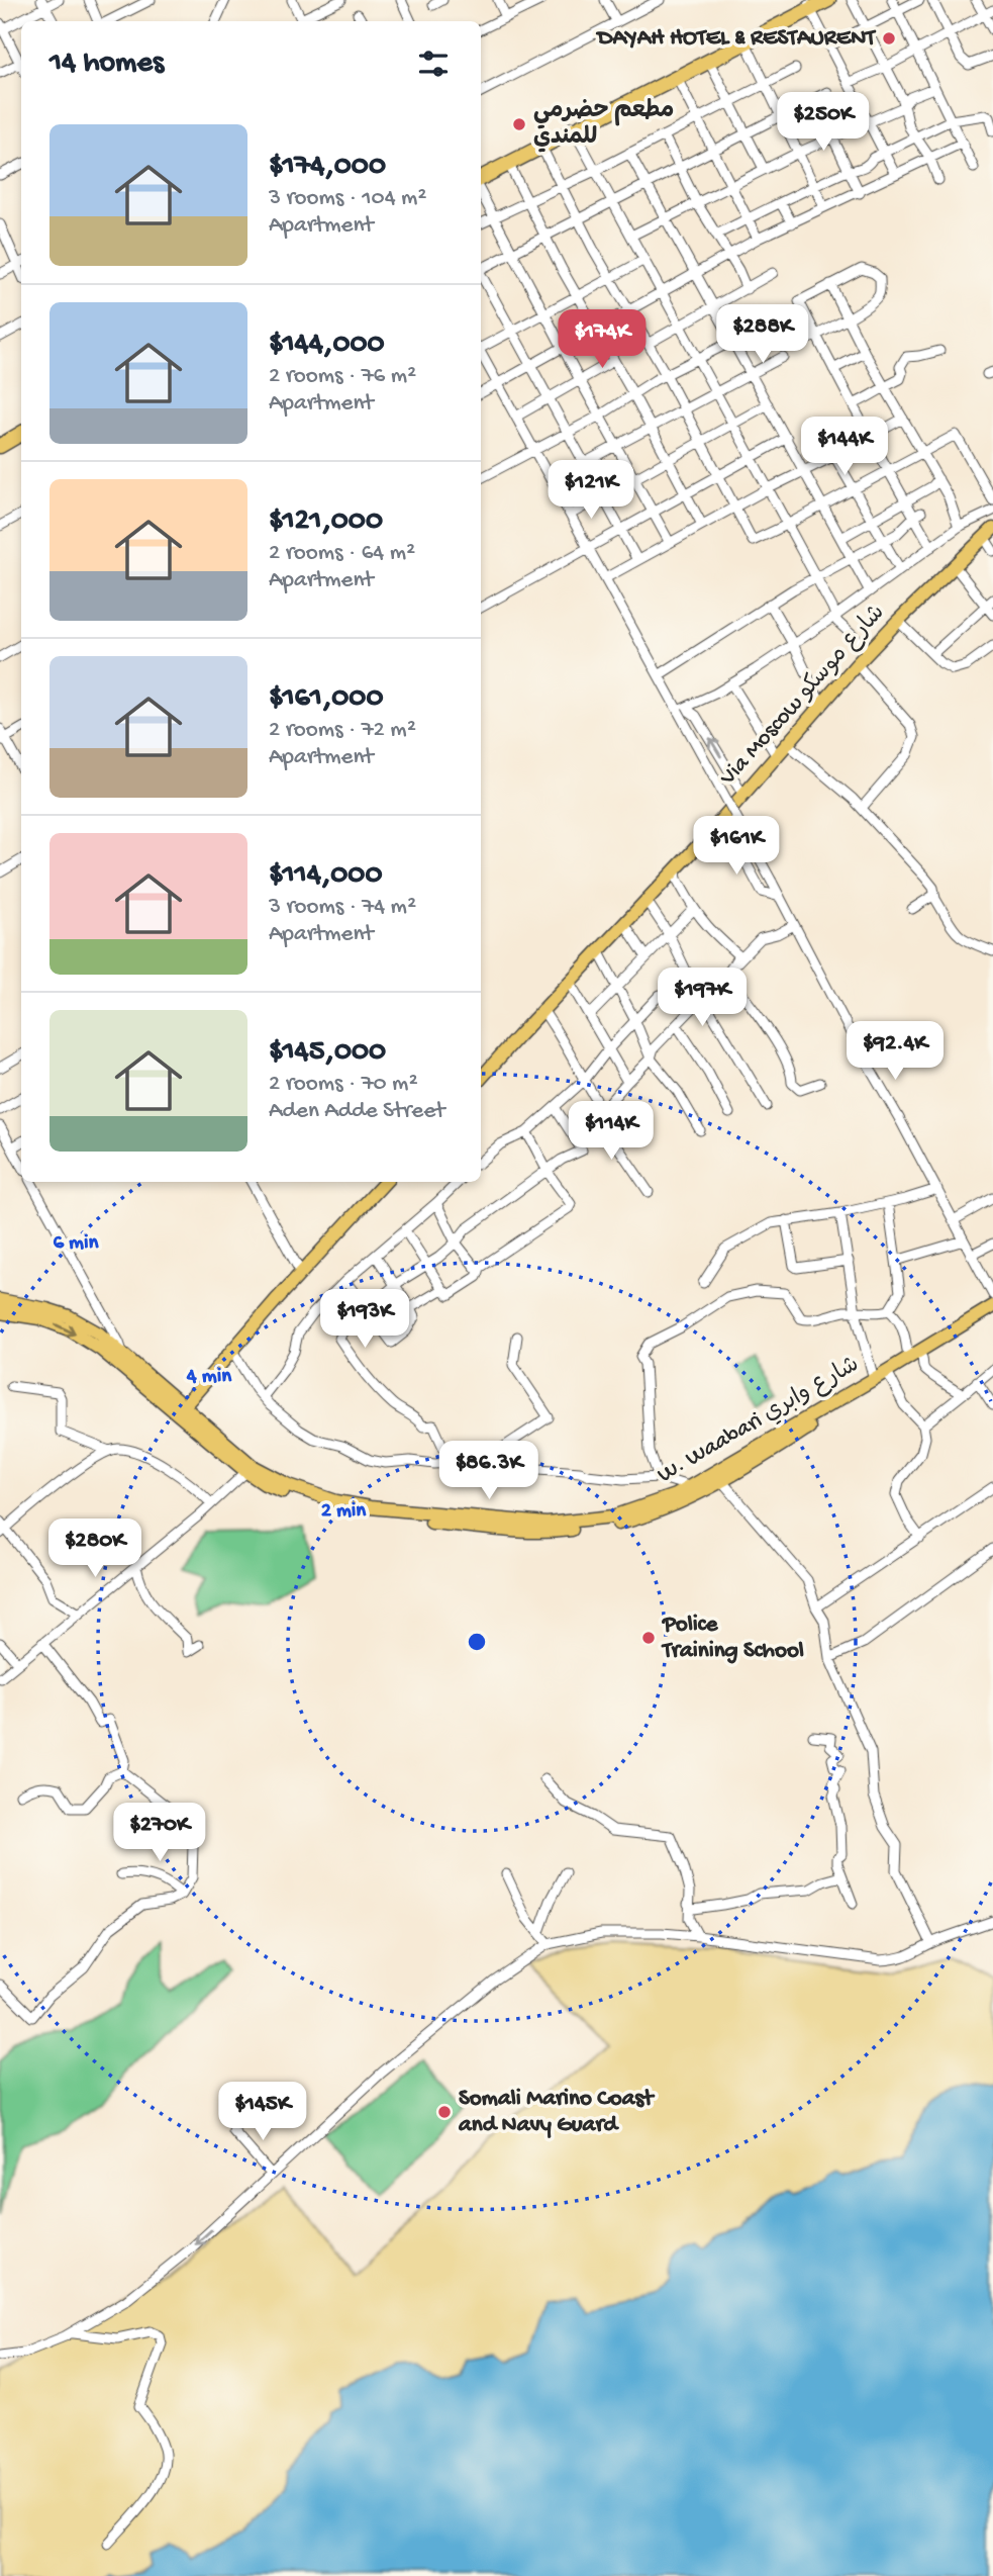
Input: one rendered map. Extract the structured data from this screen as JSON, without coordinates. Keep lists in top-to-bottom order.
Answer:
{
  "streets": {
    "main road": ["Via Moscow شارع موسكو", "W. Waabari شارع وابري"]
  },
  "places": [
    "DAYAH HOTEL & RESTAURENT",
    "مطعم حضرمي للمندي",
    "Police Training School",
    "Somali Marino Coast and Navy Guard"
  ],
  "page": {
    "heading": "14 homes",
    "price": [
      "$250K",
      "$288K",
      "$174K",
      "$144K",
      "$121K",
      "$161K",
      "$197K",
      "$92.4K",
      "$114K",
      "$193K",
      "$86.3K",
      "$280K",
      "$270K",
      "$145K"
    ],
    "list": [
      {
        "name": "$174,000",
        "note": "3 rooms · 104 m² · Apartment"
      },
      {
        "name": "$144,000",
        "note": "2 rooms · 76 m² · Apartment"
      },
      {
        "name": "$121,000",
        "note": "2 rooms · 64 m² · Apartment"
      },
      {
        "name": "$161,000",
        "note": "2 rooms · 72 m² · Apartment"
      },
      {
        "name": "$114,000",
        "note": "3 rooms · 74 m² · Apartment"
      },
      {
        "name": "$145,000",
        "note": "2 rooms · 70 m² · Aden Adde Street"
      }
    ]
  },
  "rings": ["6 min", "4 min", "2 min"]
}
